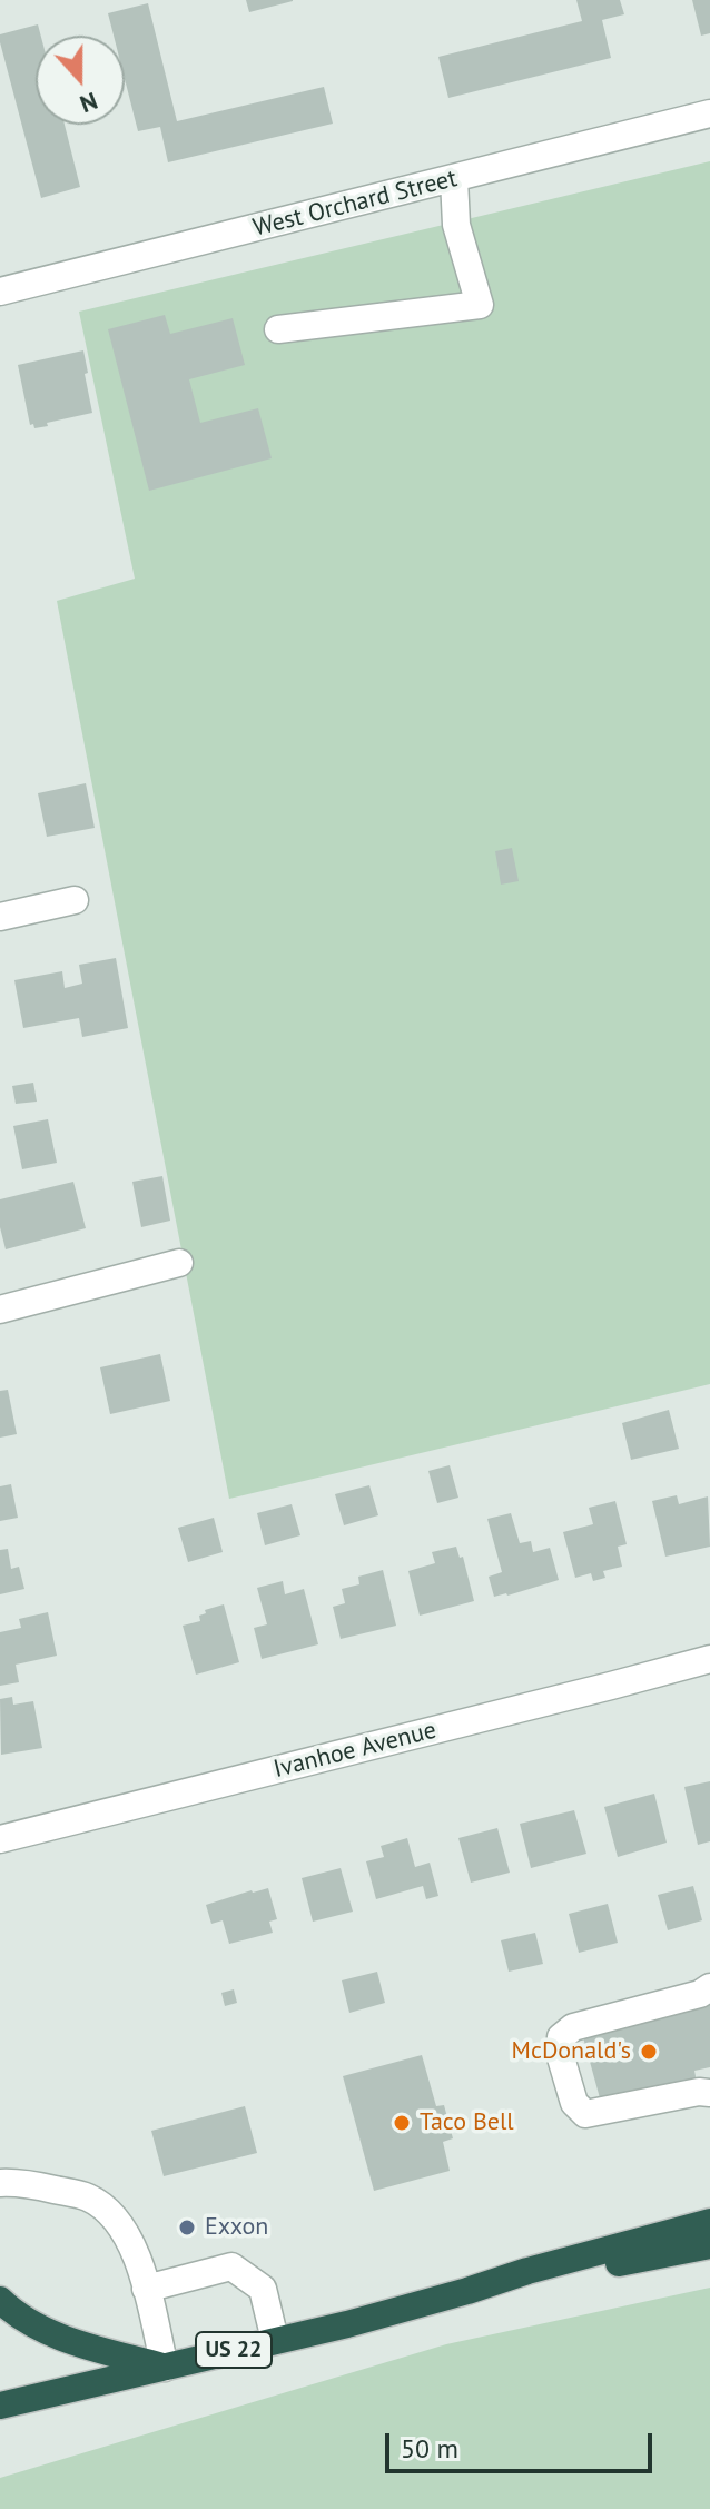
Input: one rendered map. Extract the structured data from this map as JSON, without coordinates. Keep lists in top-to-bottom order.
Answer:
{
  "streets": {
    "highway": ["US 22"],
    "street": ["West Orchard Street", "Ivanhoe Avenue"]
  },
  "places": ["McDonald's", "Taco Bell", "Exxon"],
  "scale_bar": "50 m",
  "north": "bottom"
}
